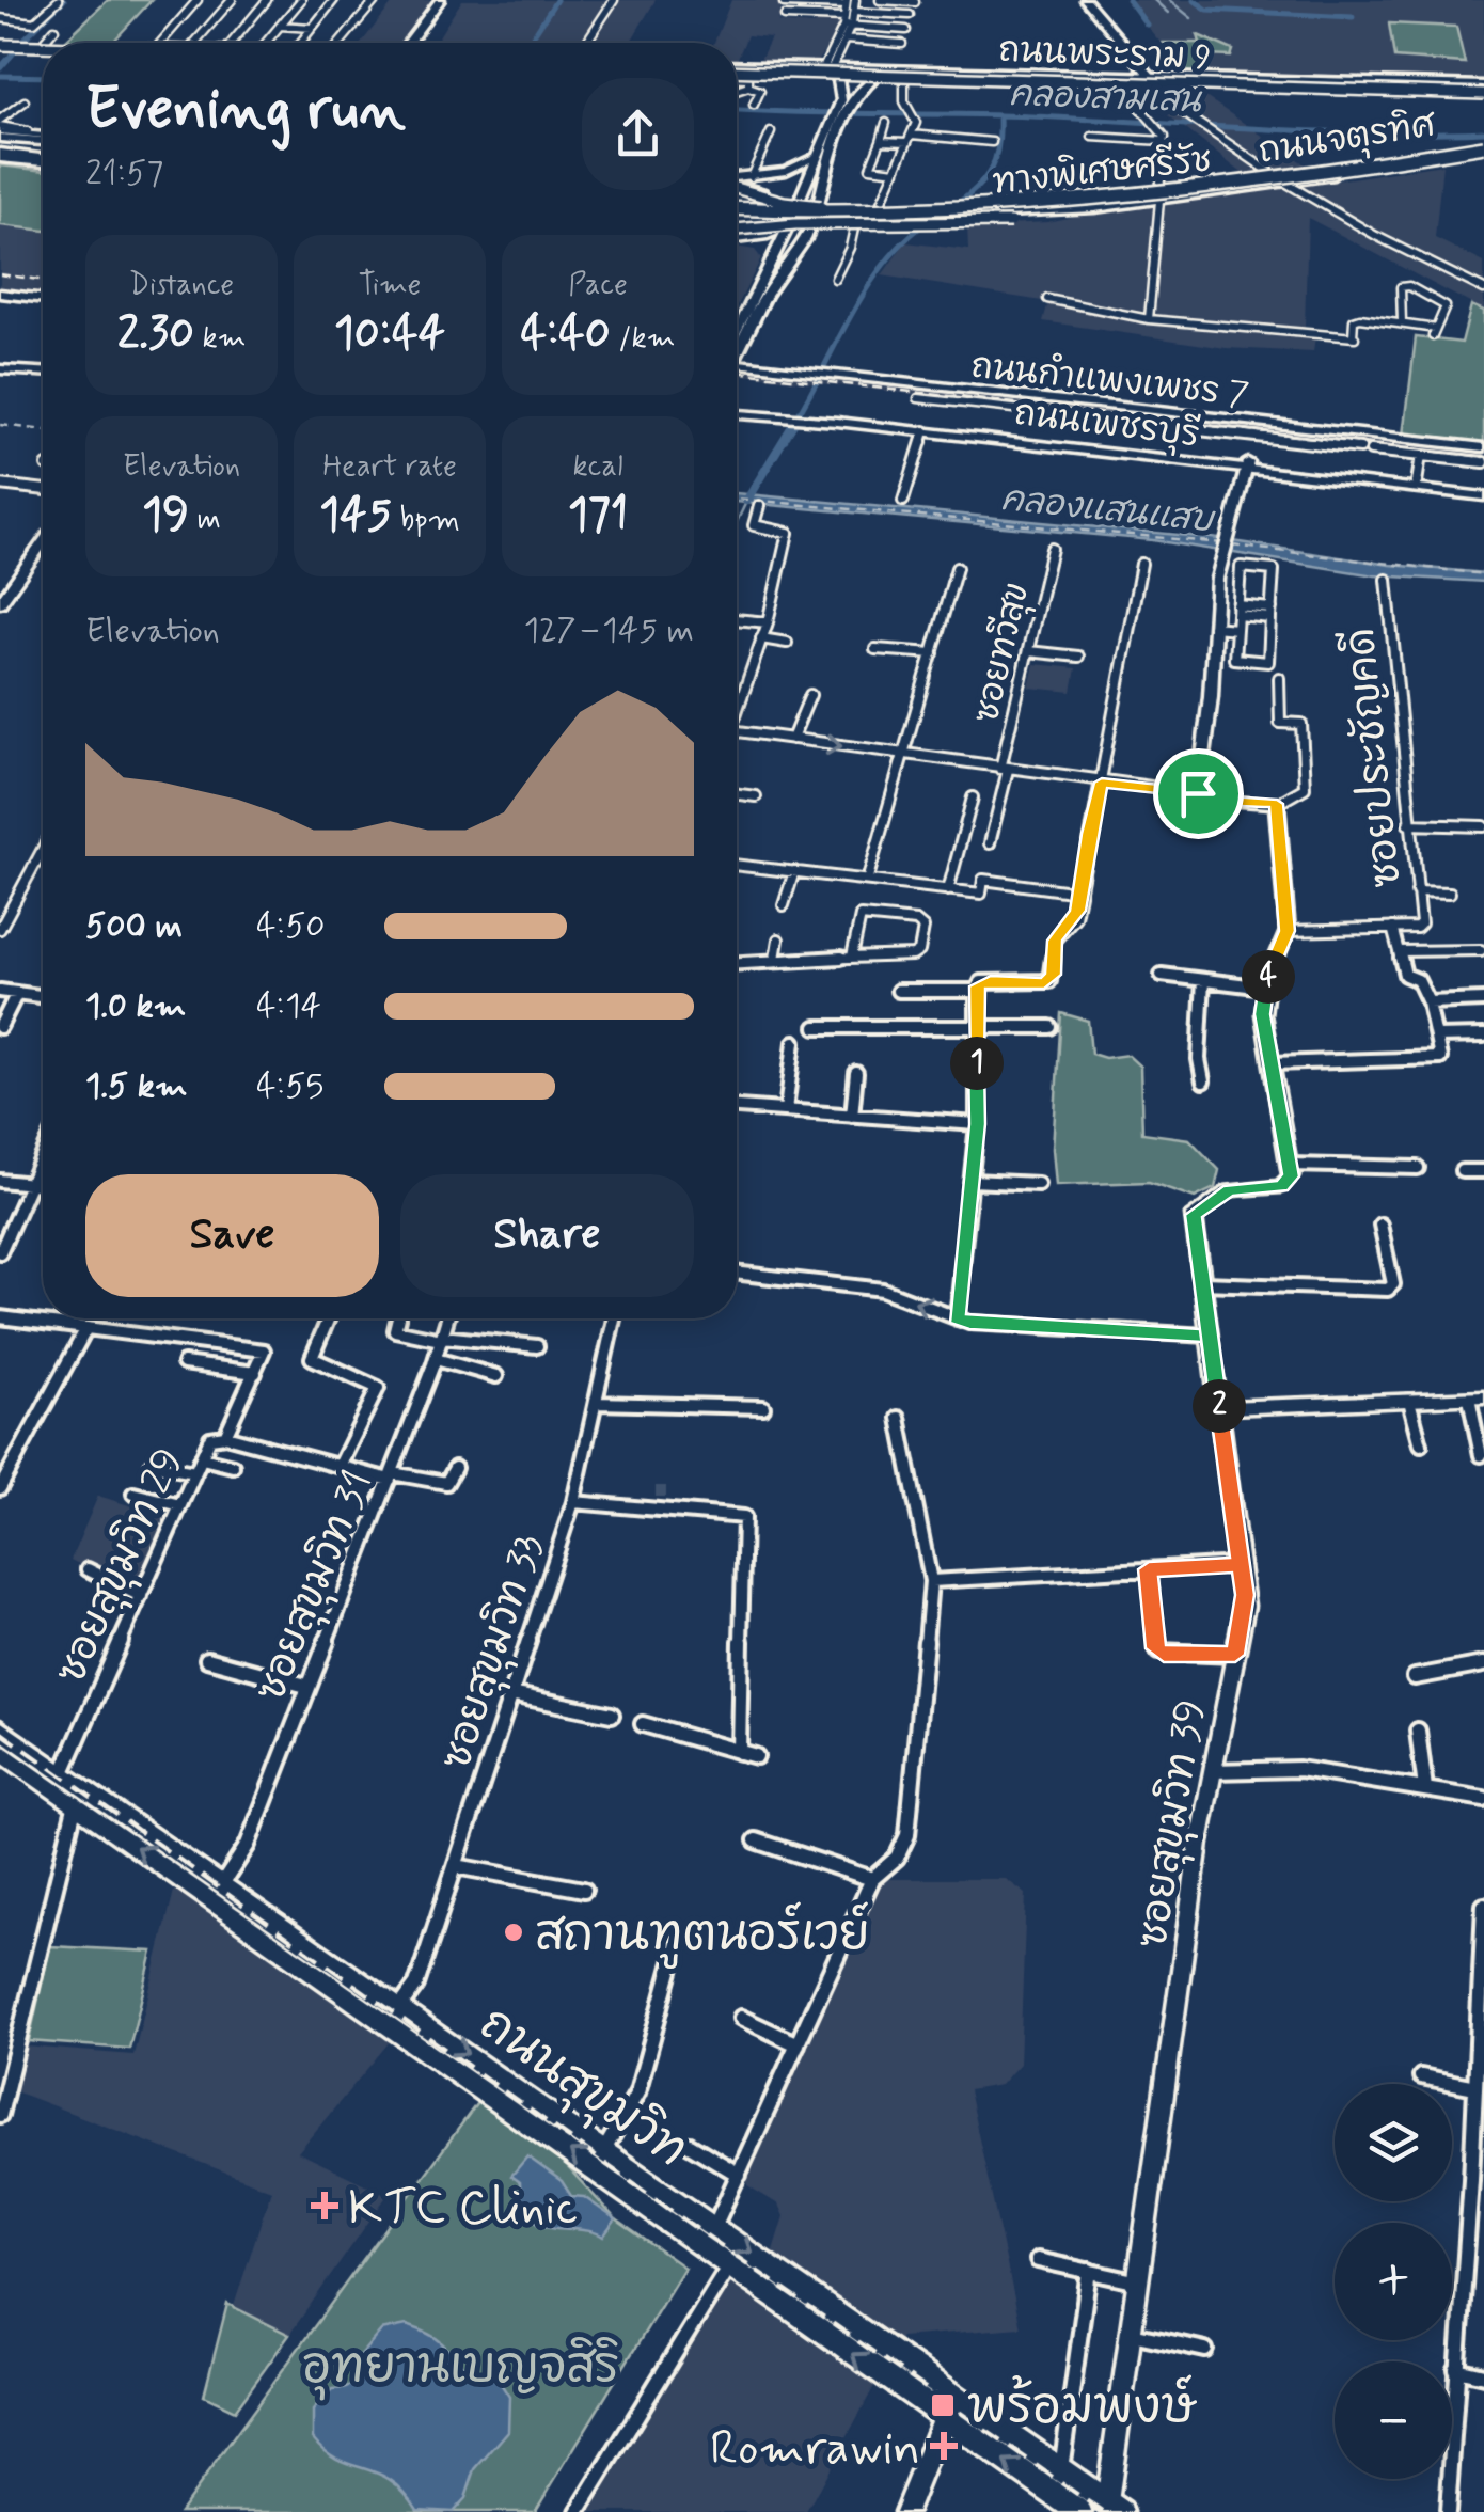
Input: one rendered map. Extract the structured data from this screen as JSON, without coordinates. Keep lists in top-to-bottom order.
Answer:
{
  "streets": {
    "highway": ["ทางพิเศษศรีรัช"],
    "main road": [
      "ถนนพระราม 9",
      "ถนนจตุรทิศ",
      "ถนนกำแพงเพชร 7",
      "ถนนเพชรบุรี",
      "ซอยสุขุมวิท 39",
      "ถนนสุขุมวิท"
    ],
    "street": [
      "ซอยทวีสุข",
      "ซอยประชัญคดี",
      "ซอยสุขุมวิท 29",
      "ซอยสุขุมวิท 31",
      "ซอยสุขุมวิท 33"
    ]
  },
  "crossings": [
    ["ถนนจตุรทิศ", "ทางพิเศษศรีรัช"],
    ["ซอยสุขุมวิท 29", "ซอยสุขุมวิท 31"],
    ["ซอยสุขุมวิท 29", "ถนนสุขุมวิท"],
    ["ซอยสุขุมวิท 31", "ถนนสุขุมวิท"],
    ["ซอยสุขุมวิท 33", "ถนนสุขุมวิท"],
    ["ซอยสุขุมวิท 39", "ถนนสุขุมวิท"]
  ],
  "water": ["คลองสามเสน", "คลองแสนแสบ"],
  "parks": ["อุทยานเบญจสิริ"],
  "places": {
    "other": ["สถานทูตนอร์เวย์"],
    "health": ["KTC Clinic", "Romrawin"],
    "transit": ["พร้อมพงษ์"]
  },
  "page": {
    "heading": ["Evening run", "21:57"],
    "stats": [
      ["Distance", "2.30 km"],
      ["Time", "10:44"],
      ["Pace", "4:40 /km"],
      ["Elevation", "19 m"],
      ["Heart rate", "145 bpm"],
      ["kcal", "171"]
    ],
    "chart": ["Elevation", "127–145 m"],
    "list": [
      {
        "name": "500 m",
        "note": "4:50"
      },
      {
        "name": "1.0 km",
        "note": "4:14"
      },
      {
        "name": "1.5 km",
        "note": "4:55"
      }
    ],
    "pins": ["4", "1", "2"],
    "buttons": ["Save", "Share"],
    "map_buttons": ["+", "−"]
  }
}
